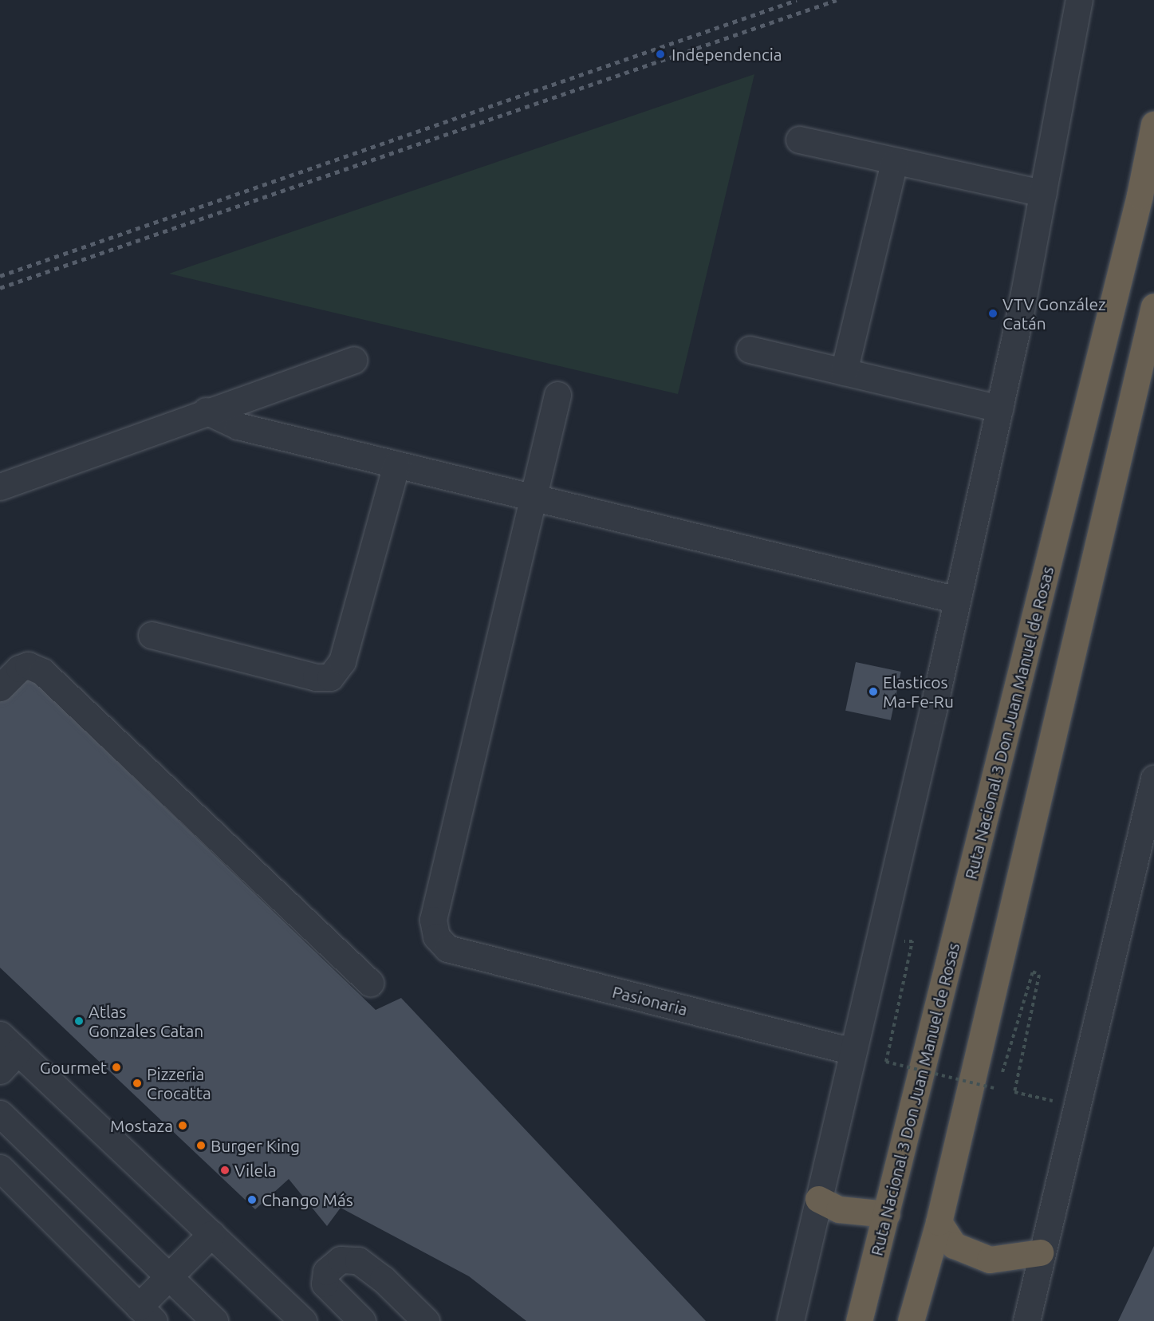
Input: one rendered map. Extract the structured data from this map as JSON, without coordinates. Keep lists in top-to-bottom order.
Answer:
{
  "streets": {
    "highway": ["Ruta Nacional 3 Don Juan Manuel de Rosas"],
    "street": ["Pasionaria"]
  },
  "places": [
    "Independencia",
    "VTV González Catán",
    "Elasticos Ma-Fe-Ru",
    "Atlas Gonzales Catan",
    "Gourmet",
    "Pizzeria Crocatta",
    "Mostaza",
    "Burger King",
    "Vilela",
    "Chango Más"
  ]
}
